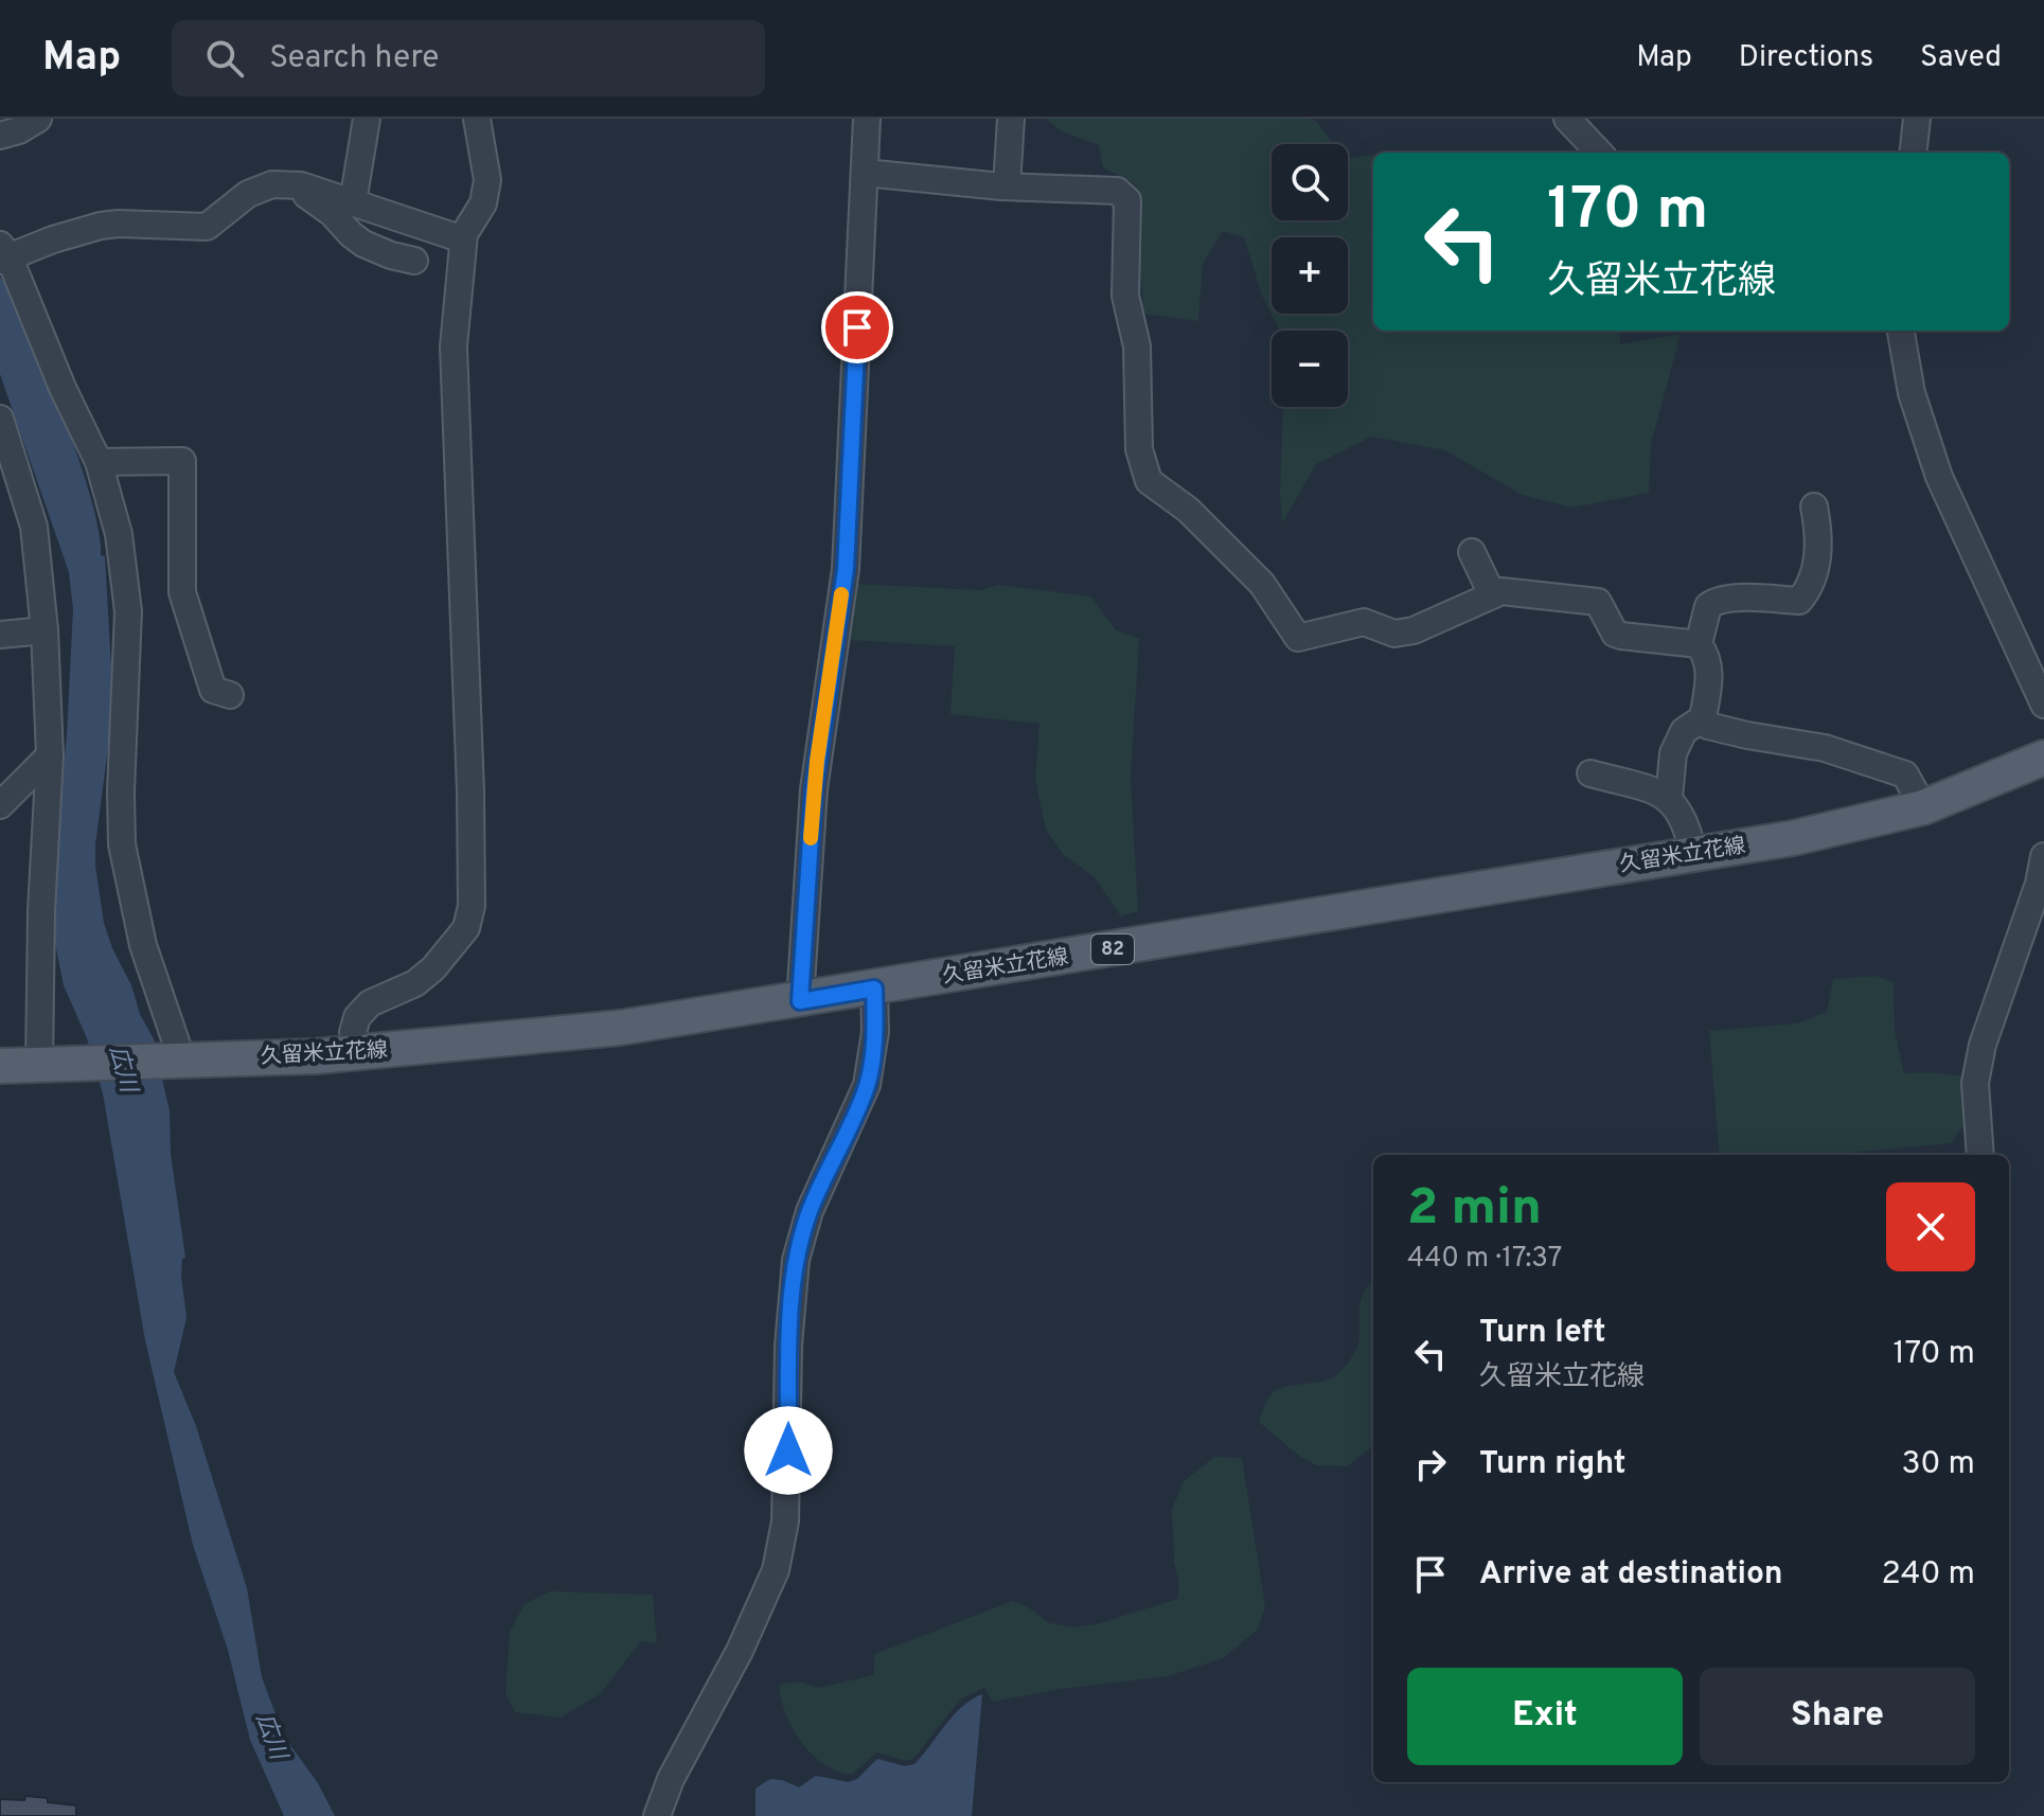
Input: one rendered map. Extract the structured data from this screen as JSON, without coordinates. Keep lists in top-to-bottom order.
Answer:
{
  "streets": {
    "main road": ["久留米立花線", "82"]
  },
  "water": ["広川"],
  "page": {
    "header": "Map",
    "search": "Search here",
    "nav": ["Map", "Directions", "Saved"],
    "map_buttons": ["+", "−"],
    "turn": ["170 m", "久留米立花線"],
    "heading": ["2 min", "440 m · 17:37"],
    "list": [
      {
        "name": "Turn left",
        "note": "久留米立花線",
        "value": "170 m"
      },
      {
        "name": "Turn right",
        "value": "30 m"
      },
      {
        "name": "Arrive at destination",
        "value": "240 m"
      }
    ],
    "buttons": ["Exit", "Share"]
  }
}
